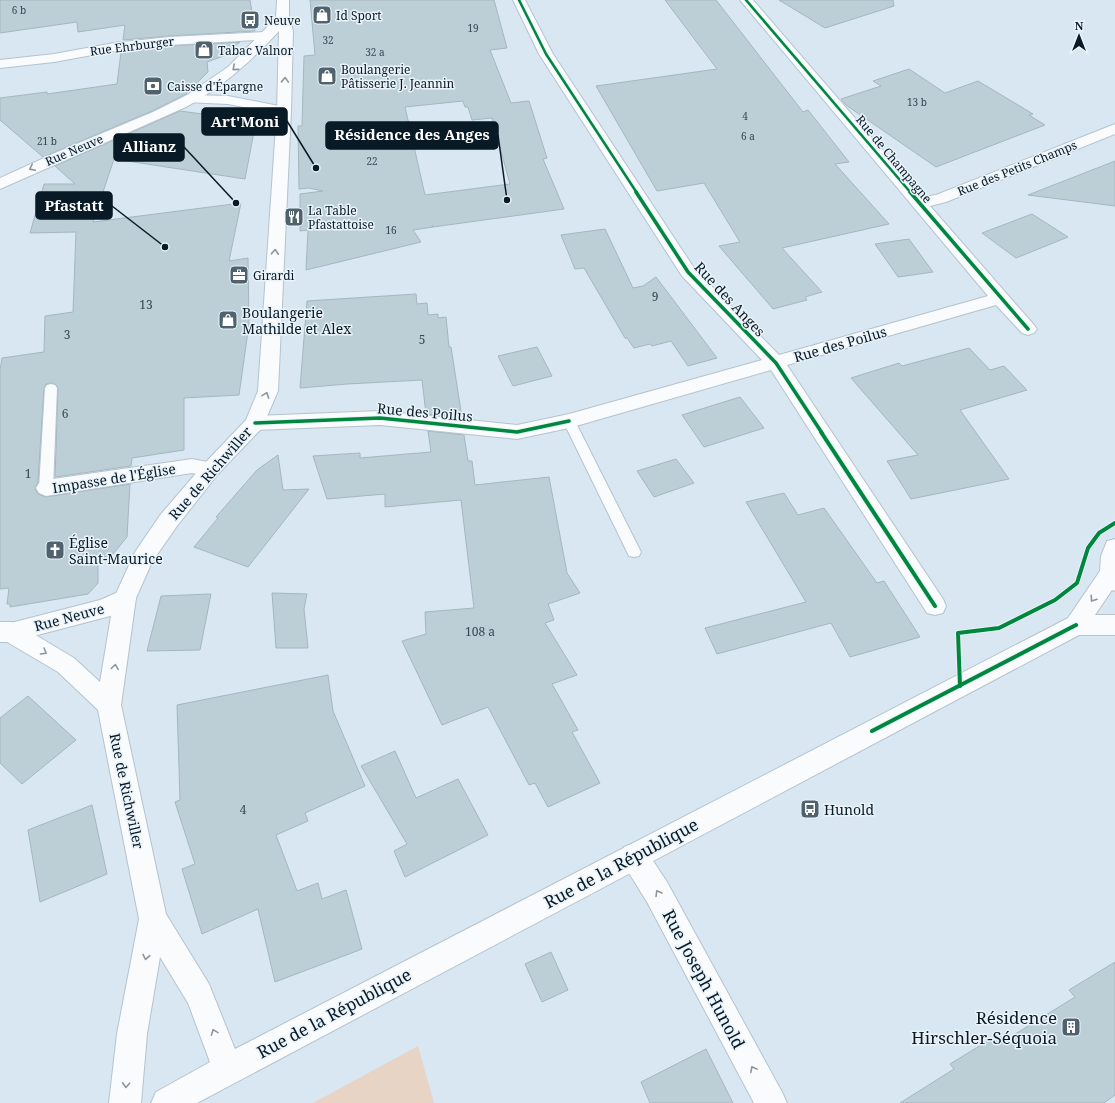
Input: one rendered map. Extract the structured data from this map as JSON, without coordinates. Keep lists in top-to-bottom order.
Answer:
{
  "streets": {
    "street": [
      "Rue Ehrburger",
      "Rue Neuve",
      "Rue de Champagne",
      "Rue des Petits Champs",
      "Rue des Anges",
      "Rue des Poilus",
      "Rue de Richwiller",
      "Impasse de l'Église",
      "Rue de la République",
      "Rue Joseph Hunold"
    ]
  },
  "crossings": [
    ["Rue Ehrburger", "Rue Neuve"],
    ["Rue Neuve", "Rue de Richwiller"],
    ["Rue de Champagne", "Rue des Petits Champs"],
    ["Rue de Champagne", "Rue des Poilus"],
    ["Rue des Anges", "Rue des Poilus"],
    ["Rue des Poilus", "Rue de Richwiller"],
    ["Rue de Richwiller", "Impasse de l'Église"],
    ["Rue de Richwiller", "Rue de la République"],
    ["Rue de la République", "Rue Joseph Hunold"]
  ],
  "one_way": ["Rue Joseph Hunold"],
  "places": {
    "shop": [
      "Id Sport",
      "Tabac Valnor",
      "Boulangerie Pâtisserie J. Jeannin",
      "Boulangerie Mathilde et Alex"
    ],
    "bus stop": ["Neuve", "Hunold"],
    "bank": ["Caisse d'Épargne"],
    "other": [
      "Art'Moni",
      "Résidence des Anges",
      "Allianz",
      "Pfastatt"
    ],
    "restaurant": ["La Table Pfastattoise"],
    "office": ["Girardi"],
    "church": ["Église Saint-Maurice"],
    "building": ["Résidence Hirschler-Séquoia"]
  },
  "house_numbers": [
    "6 b",
    "19",
    "32",
    "32 a",
    "13 b",
    "4",
    "6 a",
    "21 b",
    "22",
    "16",
    "9",
    "13",
    "3",
    "5",
    "6",
    "1",
    "108 a",
    "4"
  ],
  "north": "top"
}
